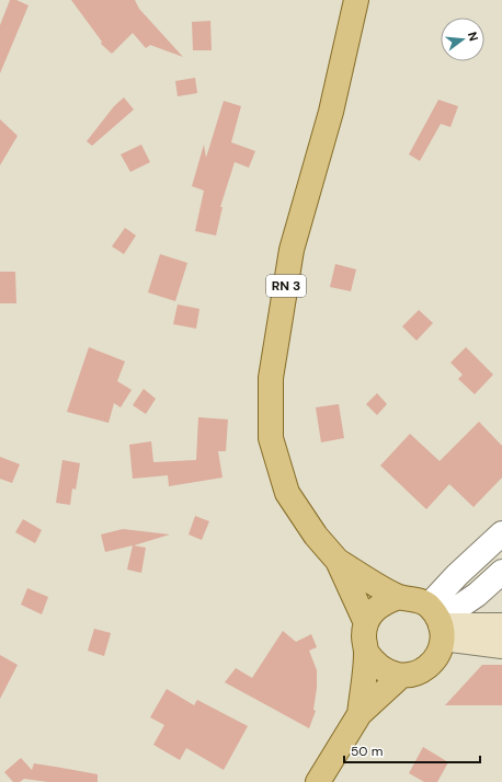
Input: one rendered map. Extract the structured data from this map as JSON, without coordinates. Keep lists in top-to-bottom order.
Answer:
{
  "streets": {
    "main road": ["RN 3"]
  },
  "scale_bar": "50 m",
  "north": "right"
}
